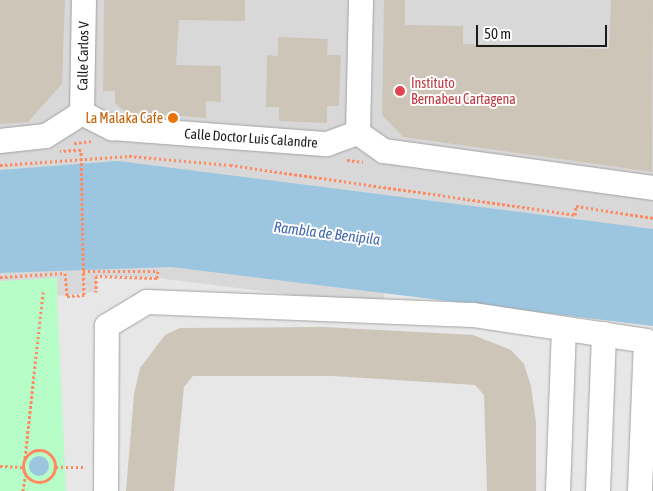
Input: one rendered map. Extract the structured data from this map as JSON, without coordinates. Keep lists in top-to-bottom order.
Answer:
{
  "streets": {
    "street": ["Calle Carlos V", "Calle Doctor Luis Calandre"]
  },
  "crossings": [
    ["Calle Carlos V", "Calle Doctor Luis Calandre"]
  ],
  "water": ["Rambla de Benipila"],
  "places": ["Instituto Bernabeu Cartagena", "La Malaka Cafe"],
  "scale_bar": "50 m"
}
